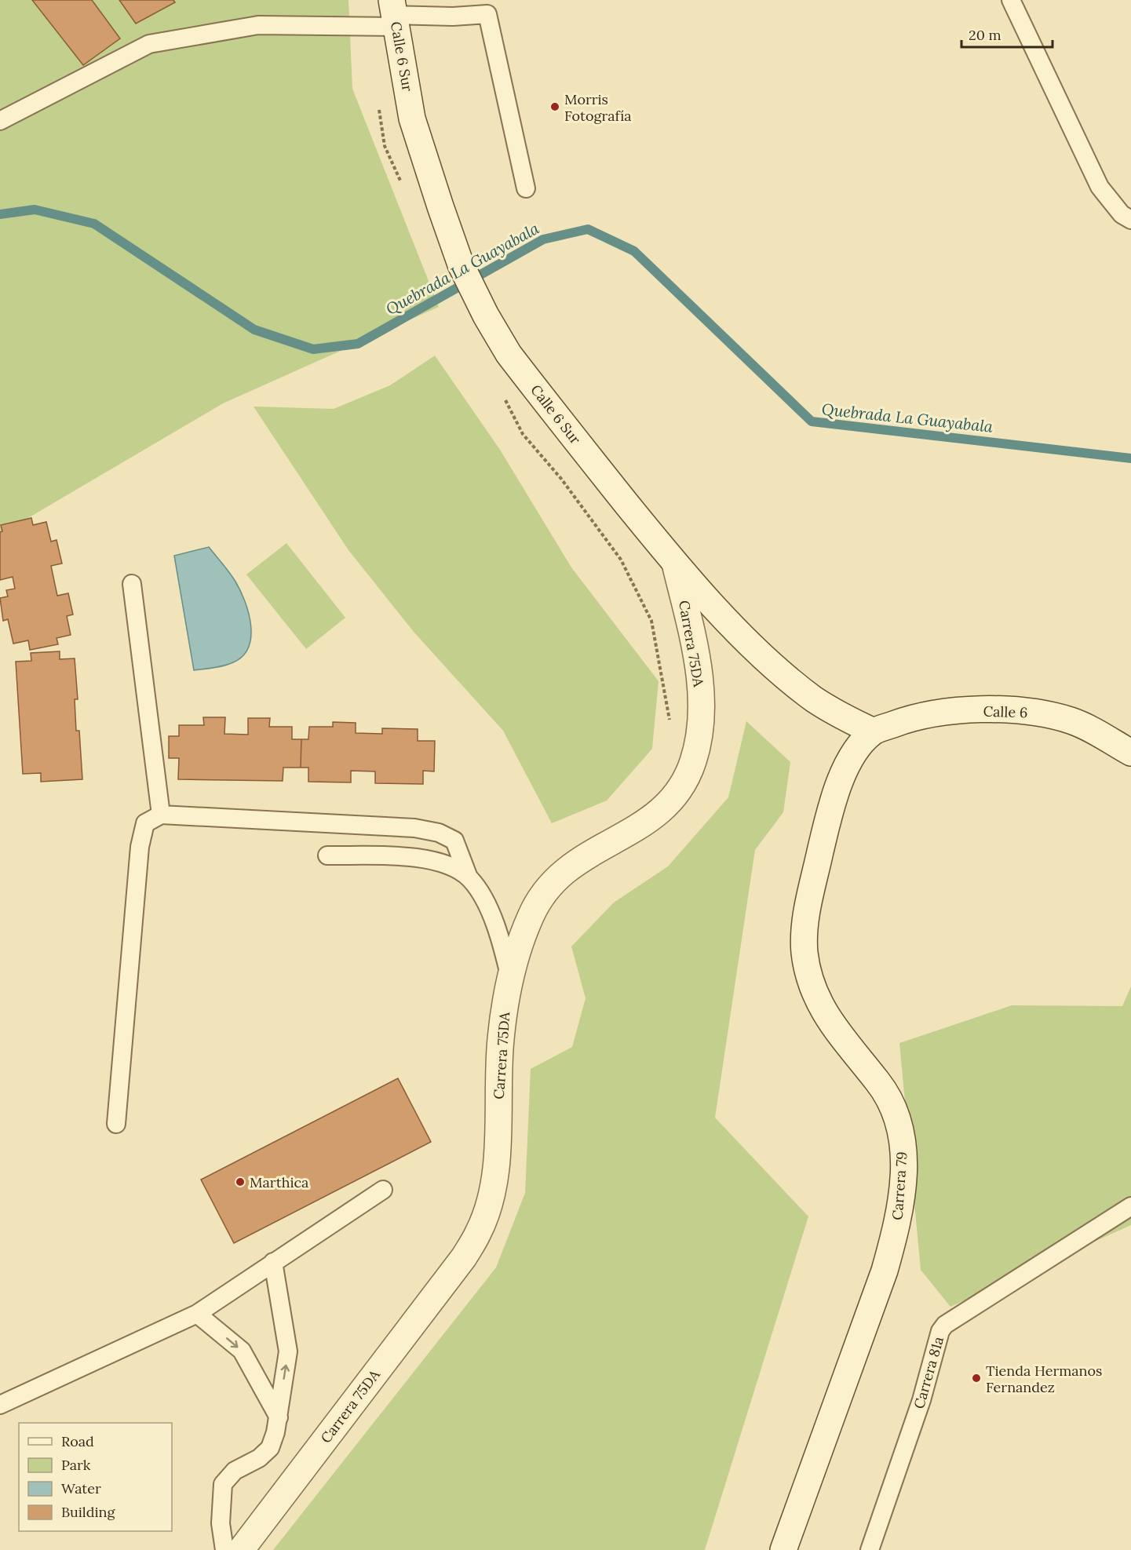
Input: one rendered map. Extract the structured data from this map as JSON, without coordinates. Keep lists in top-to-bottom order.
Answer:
{
  "streets": {
    "main road": [
      "Calle 6 Sur",
      "Carrera 75DA",
      "Calle 6",
      "Carrera 79"
    ],
    "lane": ["Carrera 81a"]
  },
  "crossings": [
    ["Calle 6 Sur", "Carrera 75DA"],
    ["Calle 6 Sur", "Calle 6"],
    ["Calle 6 Sur", "Carrera 79"],
    ["Calle 6", "Carrera 79"]
  ],
  "water": ["Quebrada La Guayabala"],
  "places": ["Morris Fotografía", "Marthica", "Tienda Hermanos Fernandez"],
  "legend": [
    "Road",
    "Park",
    "Water",
    "Building"
  ],
  "scale_bar": "20 m"
}
